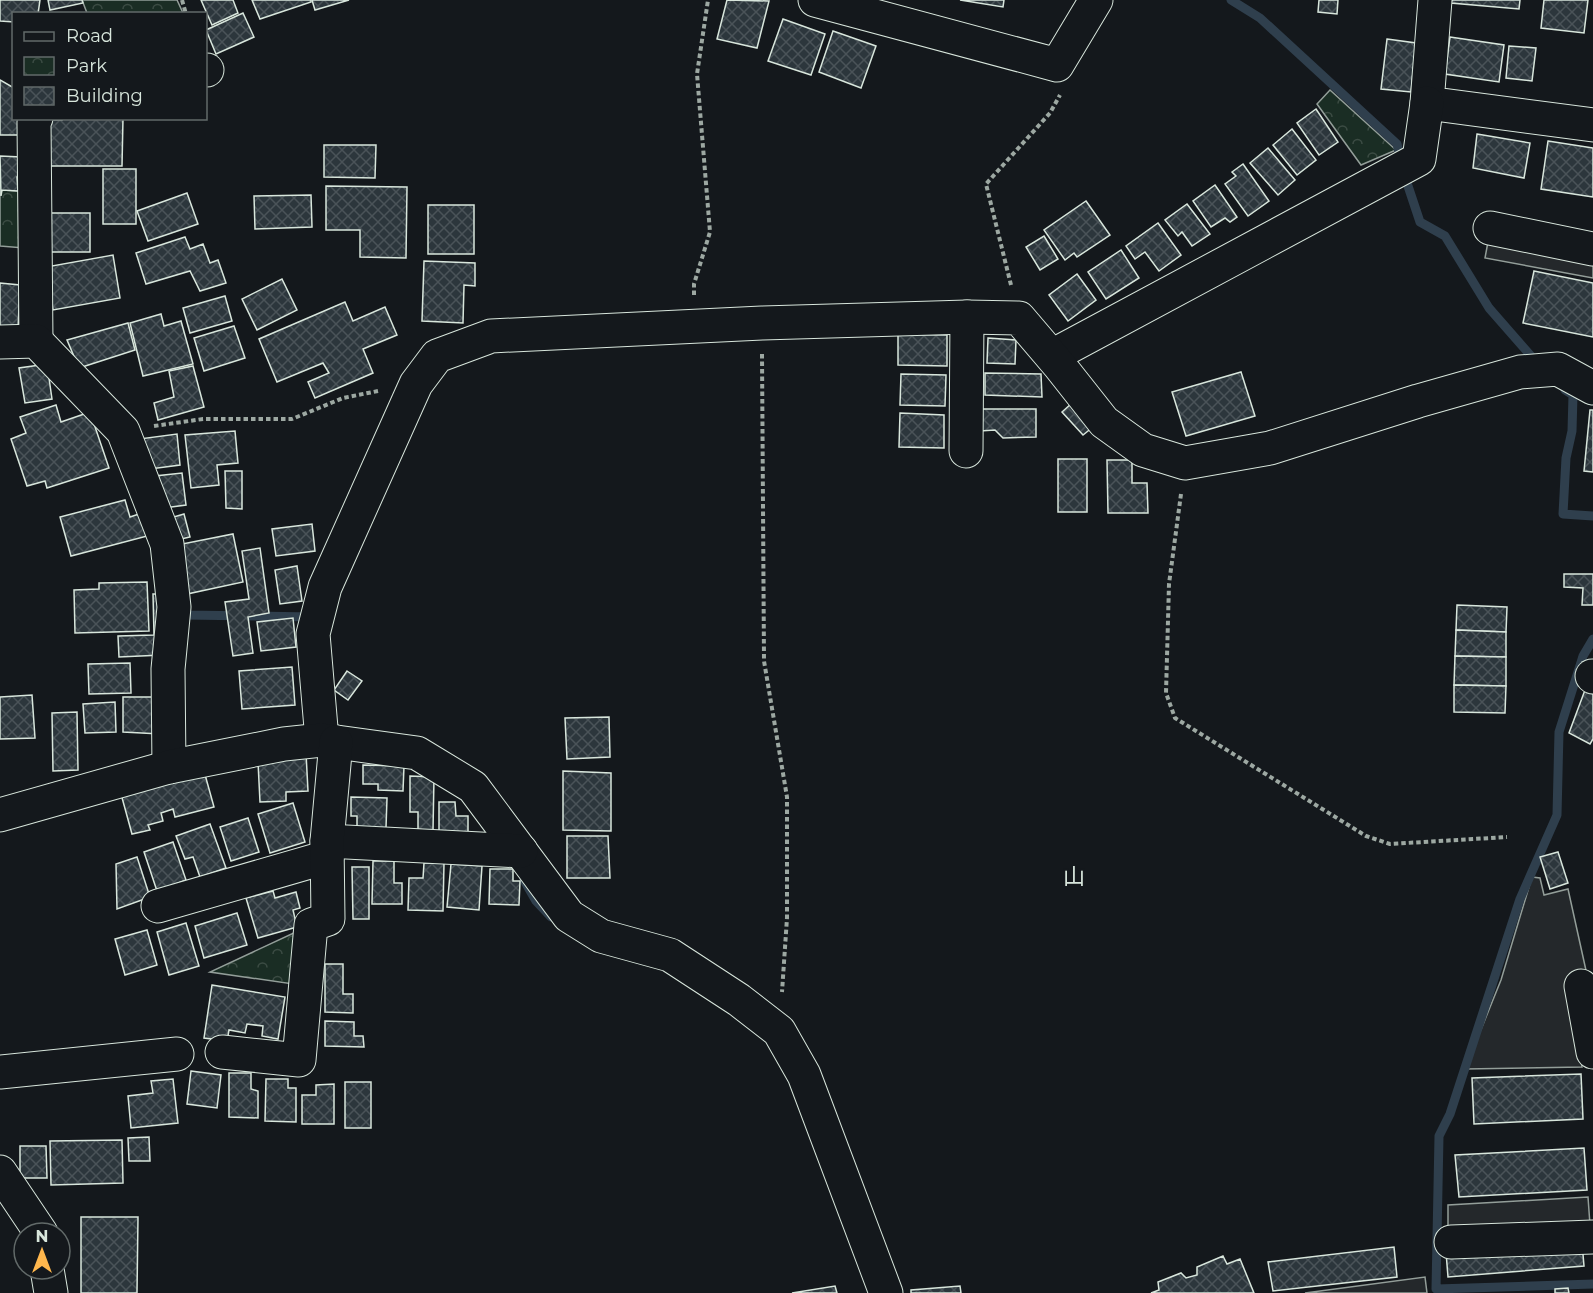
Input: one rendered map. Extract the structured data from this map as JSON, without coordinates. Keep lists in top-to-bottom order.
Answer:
{
  "districts": ["山"],
  "legend": ["Road", "Park", "Building"],
  "north": "top"
}
